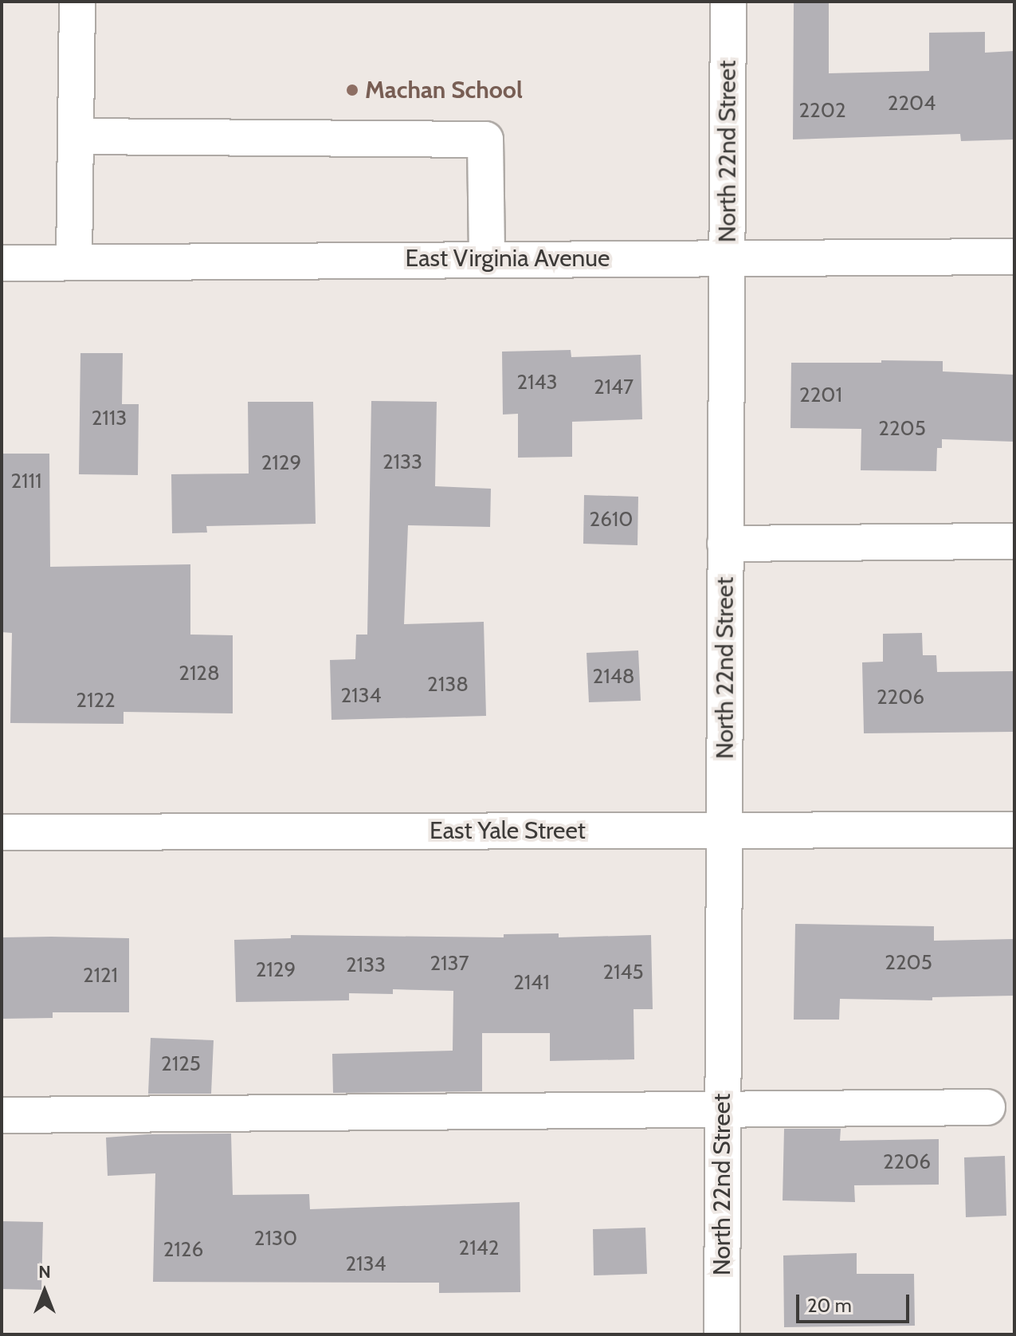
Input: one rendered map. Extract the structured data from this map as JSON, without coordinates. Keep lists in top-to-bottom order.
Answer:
{
  "streets": {
    "street": ["North 22nd Street", "East Virginia Avenue", "East Yale Street"]
  },
  "crossings": [
    ["North 22nd Street", "East Virginia Avenue"],
    ["North 22nd Street", "East Yale Street"]
  ],
  "places": ["Machan School"],
  "house_numbers": [
    "2204",
    "2202",
    "2143",
    "2147",
    "2201",
    "2113",
    "2205",
    "2133",
    "2129",
    "2111",
    "2610",
    "2128",
    "2148",
    "2138",
    "2134",
    "2206",
    "2122",
    "2205",
    "2137",
    "2133",
    "2129",
    "2145",
    "2121",
    "2141",
    "2125",
    "2206",
    "2130",
    "2142",
    "2126",
    "2134"
  ],
  "scale_bar": "20 m",
  "north": "top"
}
